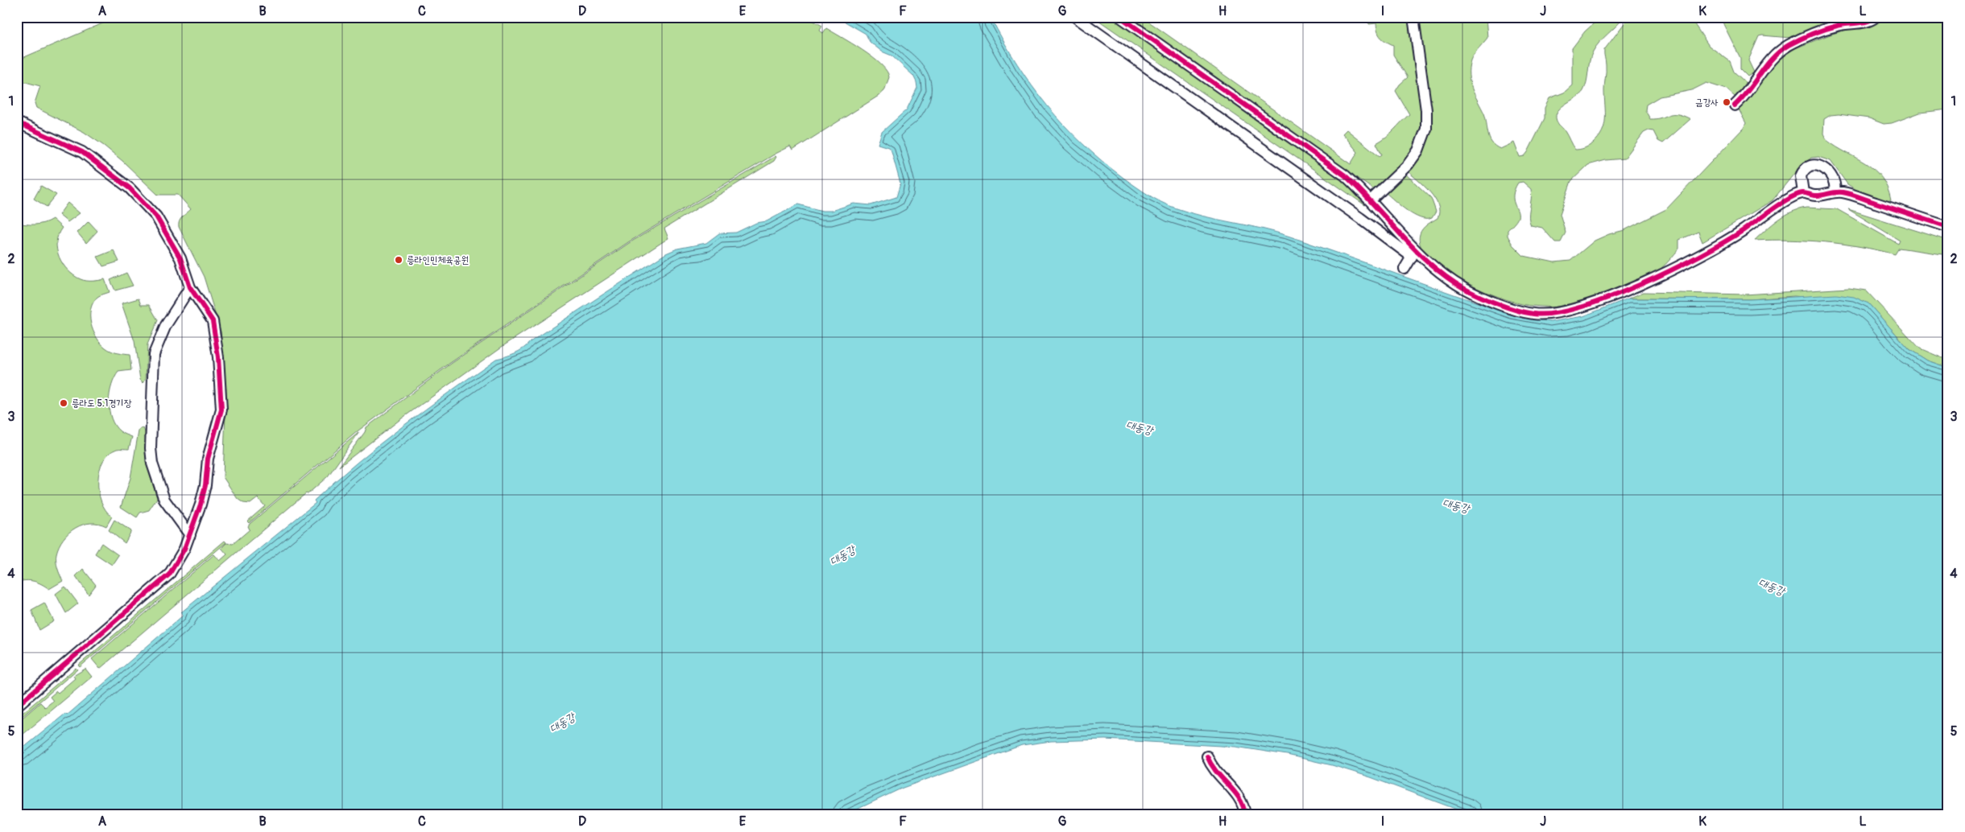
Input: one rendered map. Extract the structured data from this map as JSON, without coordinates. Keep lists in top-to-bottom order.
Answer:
{
  "water": ["대동강"],
  "places": ["금강사", "릉라인민체육공원", "릉라도 5.1경기장"],
  "grid": {
    "columns": [
      "A",
      "B",
      "C",
      "D",
      "E",
      "F",
      "G",
      "H",
      "I",
      "J",
      "K",
      "L"
    ],
    "rows": [
      "1",
      "2",
      "3",
      "4",
      "5"
    ]
  }
}
